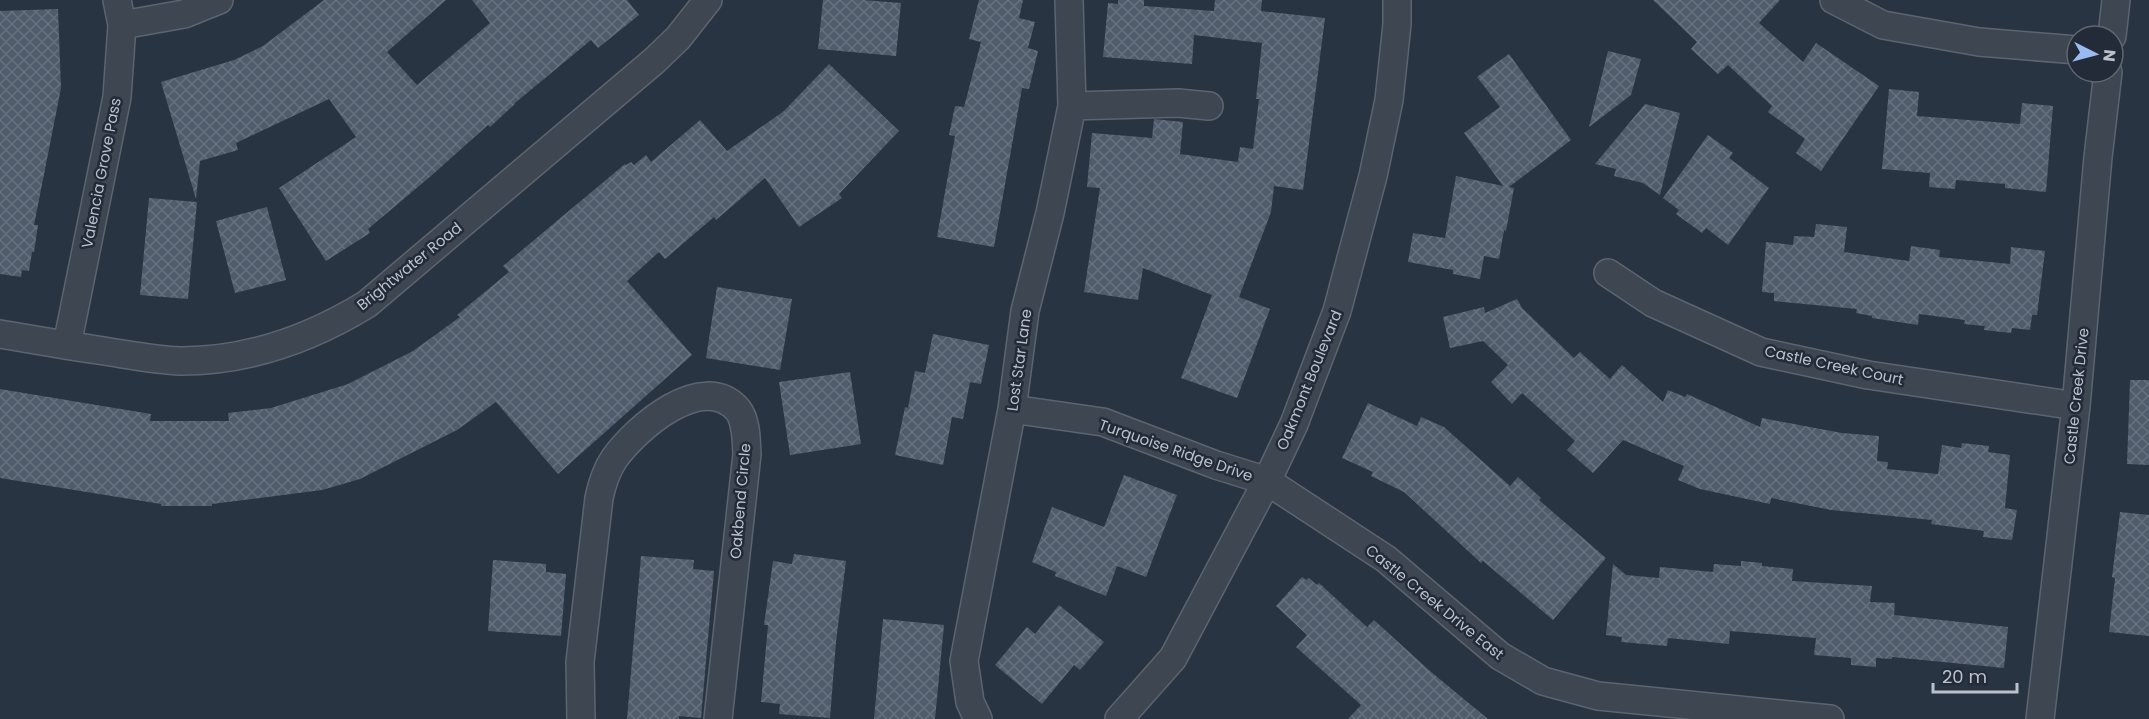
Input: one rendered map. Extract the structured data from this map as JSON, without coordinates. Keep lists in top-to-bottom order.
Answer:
{
  "streets": {
    "street": [
      "Valencia Grove Pass",
      "Brightwater Road",
      "Lost Star Lane",
      "Castle Creek Court",
      "Oakmont Boulevard",
      "Castle Creek Drive",
      "Turquoise Ridge Drive",
      "Oakbend Circle",
      "Castle Creek Drive East"
    ]
  },
  "crossings": [
    ["Valencia Grove Pass", "Brightwater Road"],
    ["Lost Star Lane", "Turquoise Ridge Drive"],
    ["Castle Creek Court", "Castle Creek Drive"],
    ["Oakmont Boulevard", "Turquoise Ridge Drive"],
    ["Oakmont Boulevard", "Castle Creek Drive East"],
    ["Turquoise Ridge Drive", "Castle Creek Drive East"]
  ],
  "scale_bar": "20 m",
  "north": "right"
}
